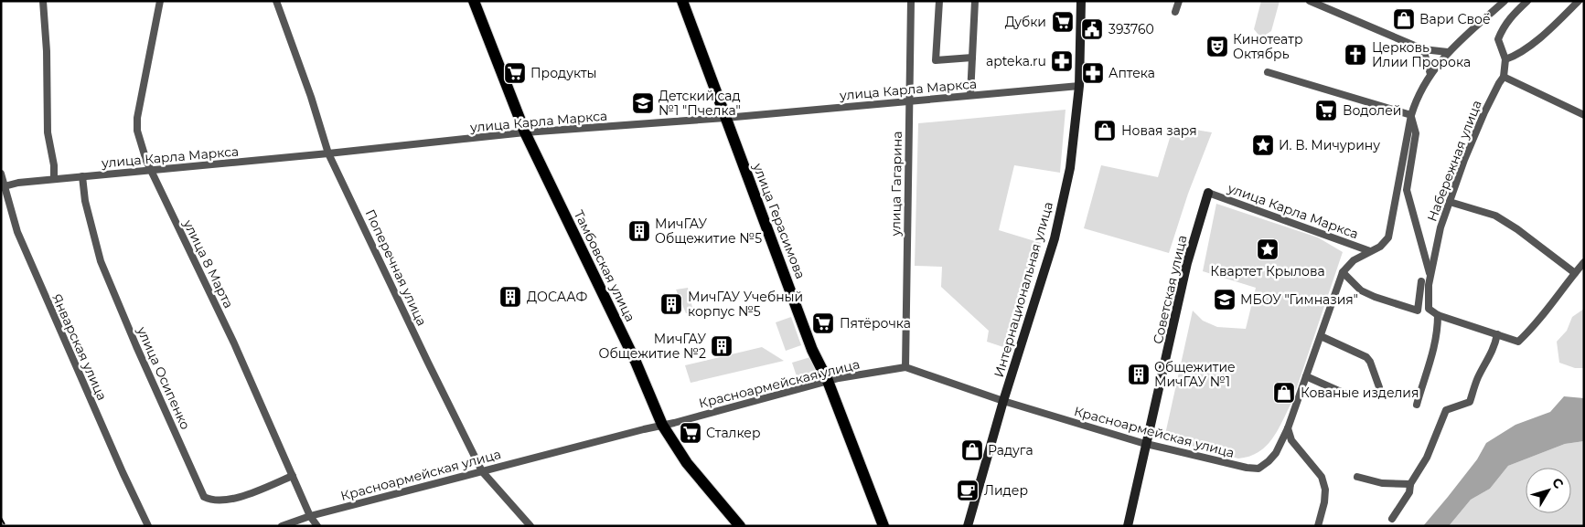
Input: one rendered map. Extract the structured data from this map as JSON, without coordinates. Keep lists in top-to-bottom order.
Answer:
{
  "streets": {
    "main road": [
      "улица Герасимова",
      "Тамбовская улица",
      "Интернациональная улица",
      "Советская улица"
    ],
    "street": [
      "улица Карла Маркса",
      "Набережная улица",
      "улица Гагарина",
      "улица 8 Марта",
      "Поперечная улица",
      "Январская улица",
      "улица Осипенко",
      "Красноармейская улица"
    ]
  },
  "crossings": [
    ["улица Карла Маркса", "Набережная улица"],
    ["улица Карла Маркса", "улица Гагарина"],
    ["улица Карла Маркса", "улица Герасимова"],
    ["улица Карла Маркса", "улица 8 Марта"],
    ["улица Карла Маркса", "Тамбовская улица"],
    ["улица Карла Маркса", "Поперечная улица"],
    ["улица Карла Маркса", "Интернациональная улица"],
    ["улица Карла Маркса", "Советская улица"],
    ["улица Карла Маркса", "Январская улица"],
    ["улица Карла Маркса", "улица Осипенко"],
    ["Набережная улица", "Красноармейская улица"],
    ["улица Гагарина", "Красноармейская улица"],
    ["улица Герасимова", "Красноармейская улица"],
    ["улица 8 Марта", "улица Осипенко"],
    ["улица 8 Марта", "Красноармейская улица"],
    ["Тамбовская улица", "Красноармейская улица"],
    ["Поперечная улица", "Красноармейская улица"],
    ["Интернациональная улица", "Красноармейская улица"],
    ["Советская улица", "Красноармейская улица"]
  ],
  "places": {
    "shop": [
      "Вари Своё",
      "Новая заря",
      "Кованые изделия",
      "Радуга"
    ],
    "supermarket": [
      "Дубки",
      "Продукты",
      "Водолей",
      "Пятёрочка",
      "Сталкер"
    ],
    "public building": ["393760"],
    "theatre": ["Кинотеатр Октябрь"],
    "church": ["Церковь Илии Пророка"],
    "pharmacy": ["apteka.ru", "Аптека"],
    "school or university": ["Детский сад №1 \"Пчелка\"", "МБОУ \"Гимназия\""],
    "place": ["И. В. Мичурину", "Квартет Крылова"],
    "building": [
      "МичГАУ Общежитие №5",
      "ДОСААФ",
      "МичГАУ Учебный корпус №5",
      "МичГАУ Общежитие №2",
      "Общежитие МичГАУ №1"
    ],
    "cafe": ["Лидер"]
  },
  "north": "top right"
}
